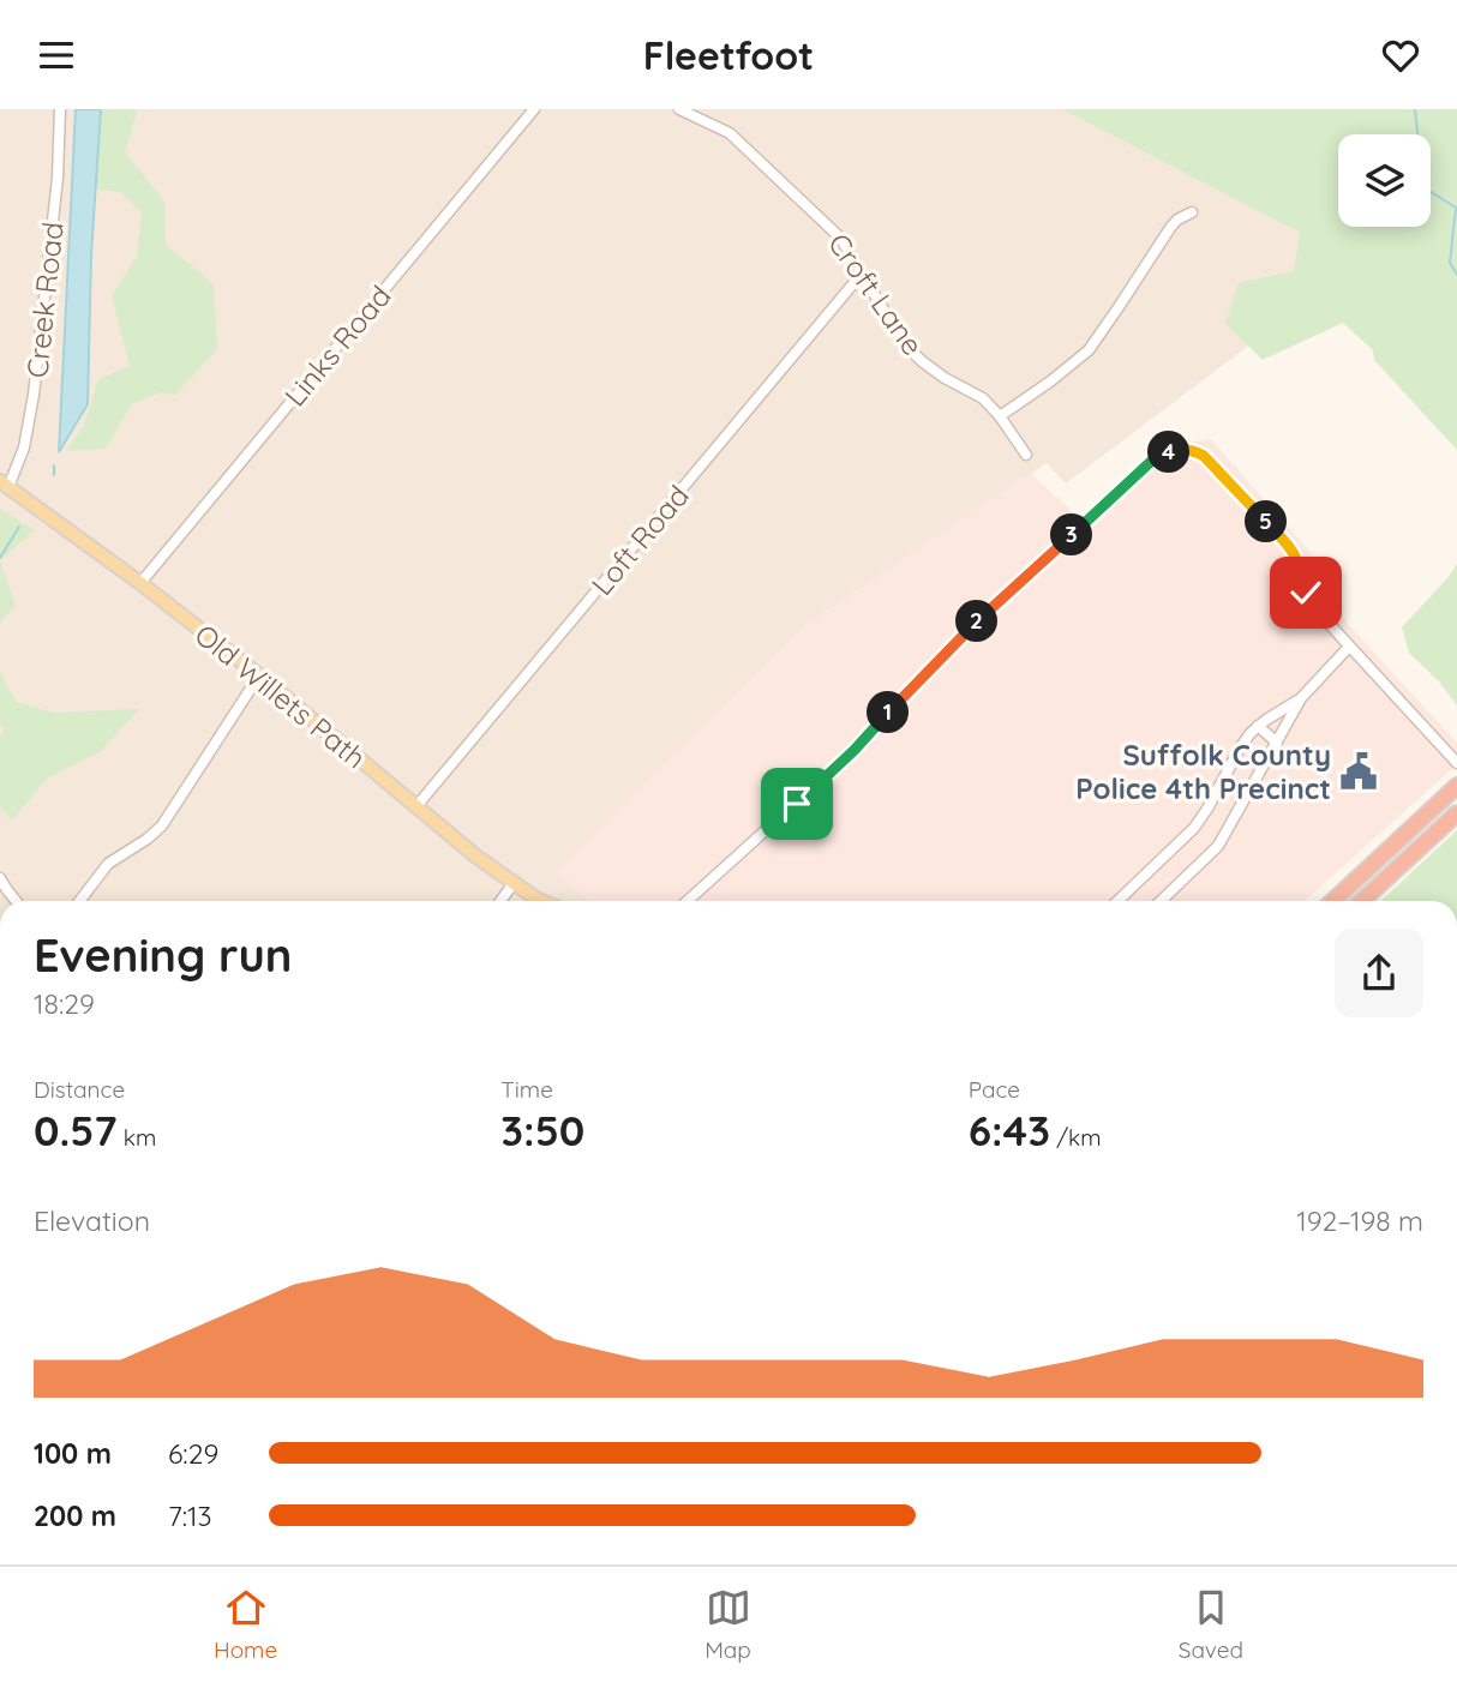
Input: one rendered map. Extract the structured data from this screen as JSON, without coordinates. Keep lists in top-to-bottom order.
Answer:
{
  "streets": {
    "main road": ["Old Willets Path"],
    "street": [
      "Croft Lane",
      "Creek Road",
      "Links Road",
      "Loft Road"
    ]
  },
  "crossings": [
    ["Croft Lane", "Loft Road"],
    ["Creek Road", "Old Willets Path"],
    ["Links Road", "Old Willets Path"],
    ["Loft Road", "Old Willets Path"]
  ],
  "places": {
    "public building": ["Suffolk County Police 4th Precinct"]
  },
  "page": {
    "header": "Fleetfoot",
    "pins": [
      "4",
      "5",
      "3",
      "2",
      "1"
    ],
    "heading": ["Evening run", "18:29"],
    "stats": [
      ["Distance", "0.57 km"],
      ["Time", "3:50"],
      ["Pace", "6:43 /km"]
    ],
    "chart": ["Elevation", "192–198 m"],
    "list": [
      {
        "name": "100 m",
        "note": "6:29"
      },
      {
        "name": "200 m",
        "note": "7:13"
      }
    ],
    "tabs": ["Home", "Map", "Saved"]
  }
}
